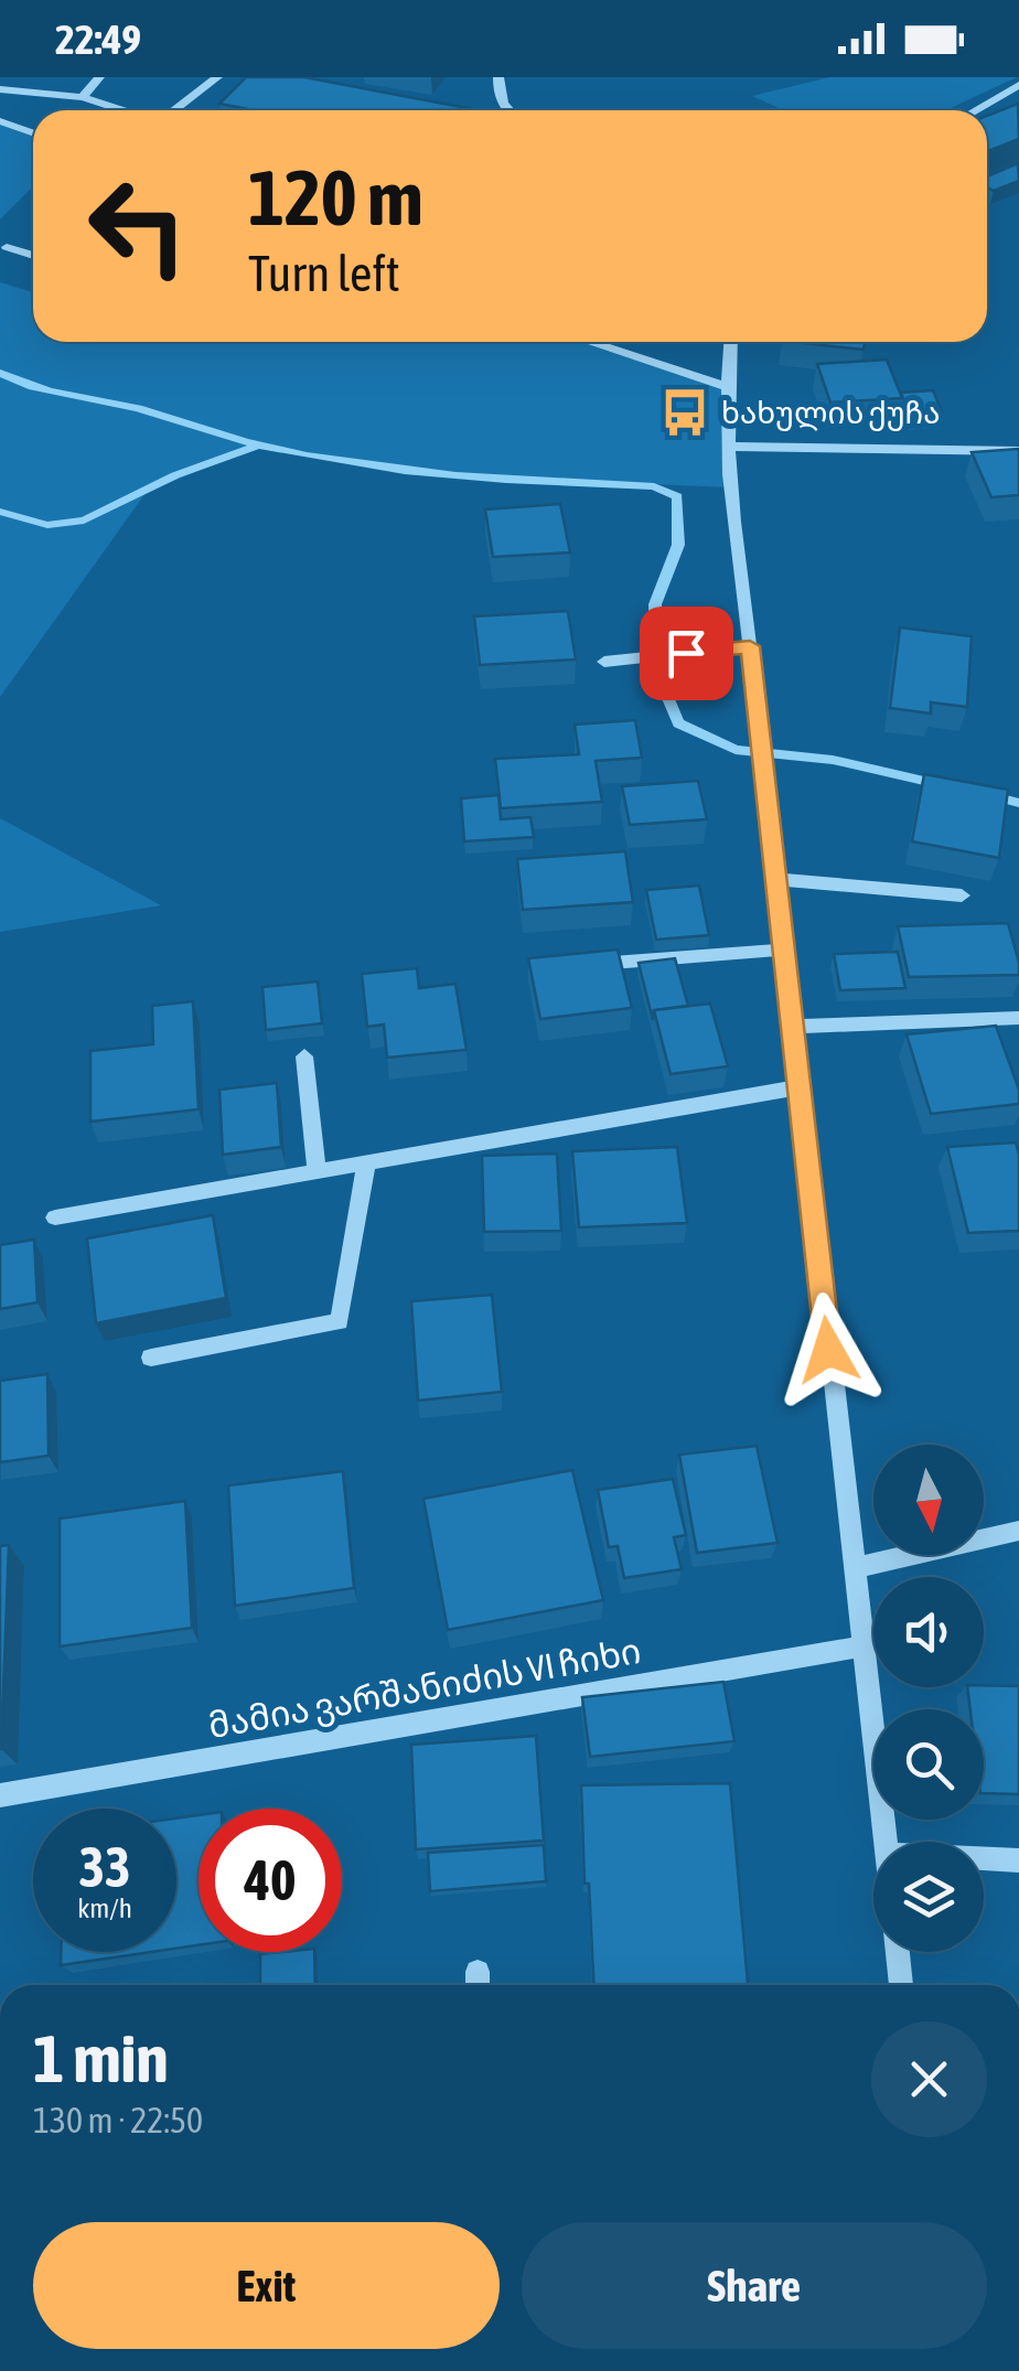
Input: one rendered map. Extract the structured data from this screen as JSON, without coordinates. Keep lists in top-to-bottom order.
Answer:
{
  "streets": {
    "street": ["მამია ვარშანიძის VI ჩიხი"]
  },
  "places": {
    "bus stop": ["ხახულის ქუჩა"]
  },
  "north": "bottom",
  "page": {
    "status": "22:49",
    "turn": ["120 m", "Turn left"],
    "speed": "33 km/h",
    "limit": "40",
    "heading": ["1 min", "130 m · 22:50"],
    "buttons": ["Exit", "Share"]
  }
}
